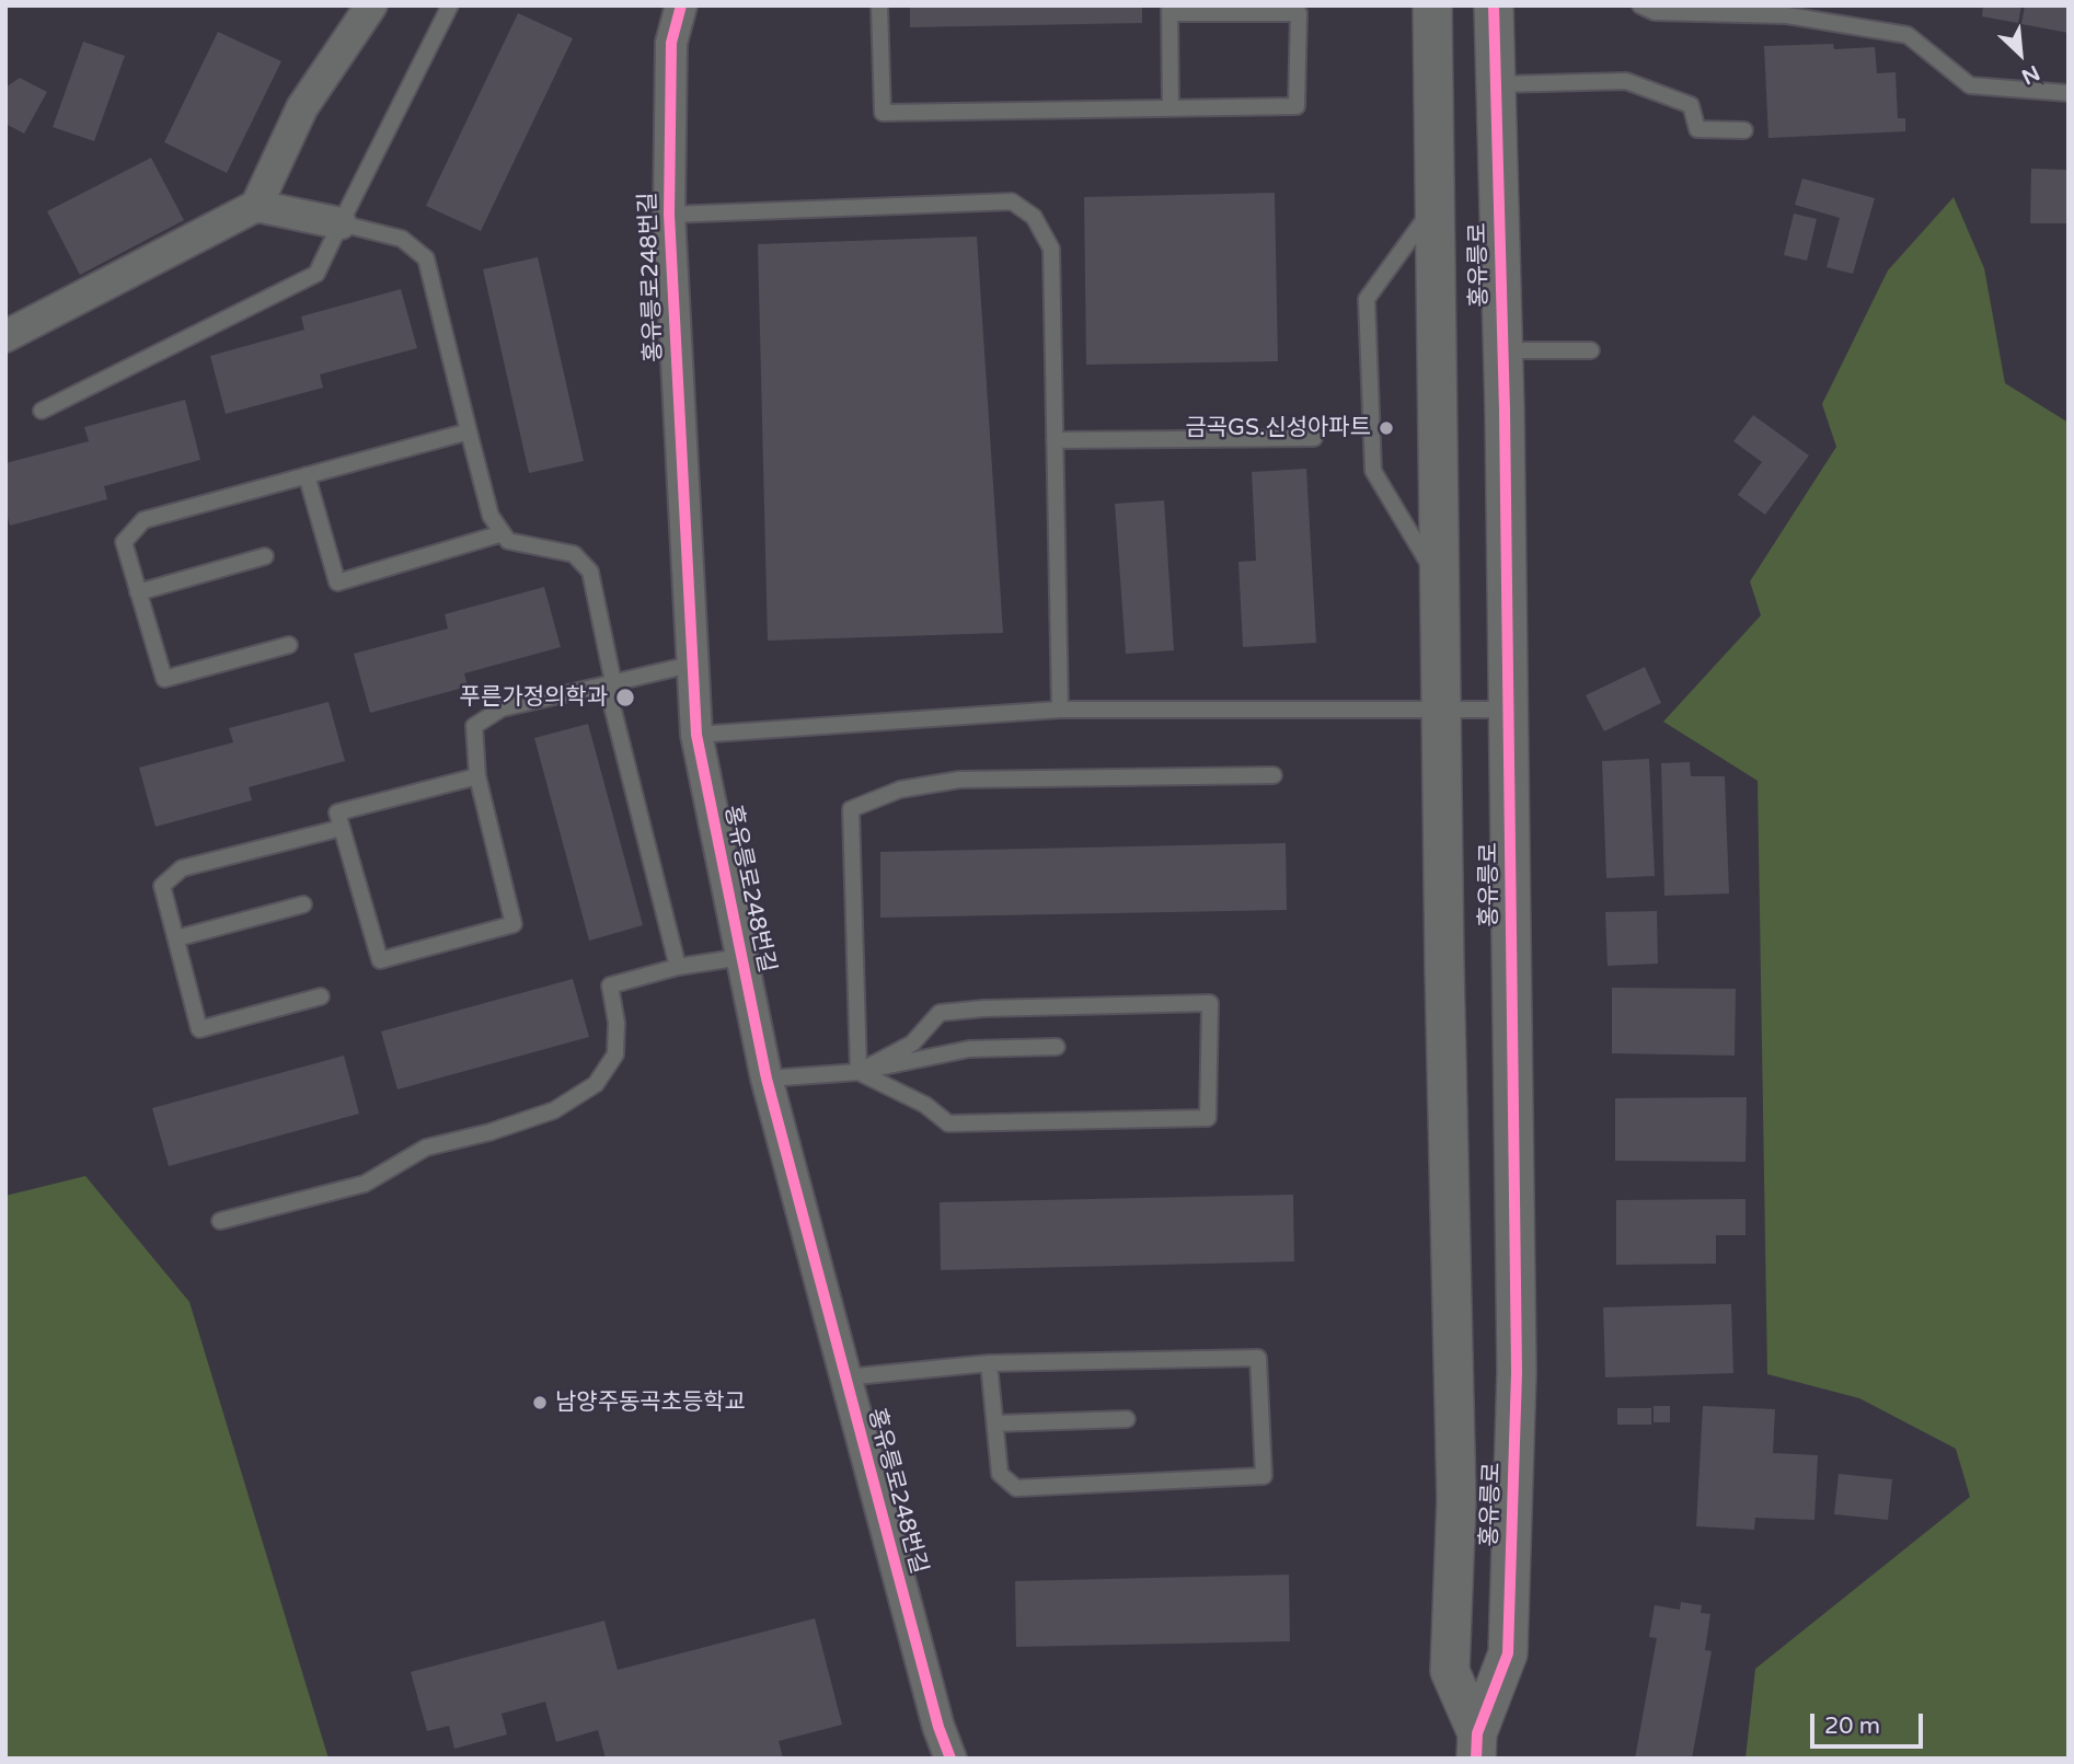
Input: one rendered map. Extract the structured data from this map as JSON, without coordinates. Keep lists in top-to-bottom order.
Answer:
{
  "streets": {
    "street": ["홍유릉로", "홍유릉로248번길"]
  },
  "places": ["금곡GS.신성아파트", "푸른가정의학과", "남양주동곡초등학교"],
  "scale_bar": "20 m",
  "north": "bottom right"
}
